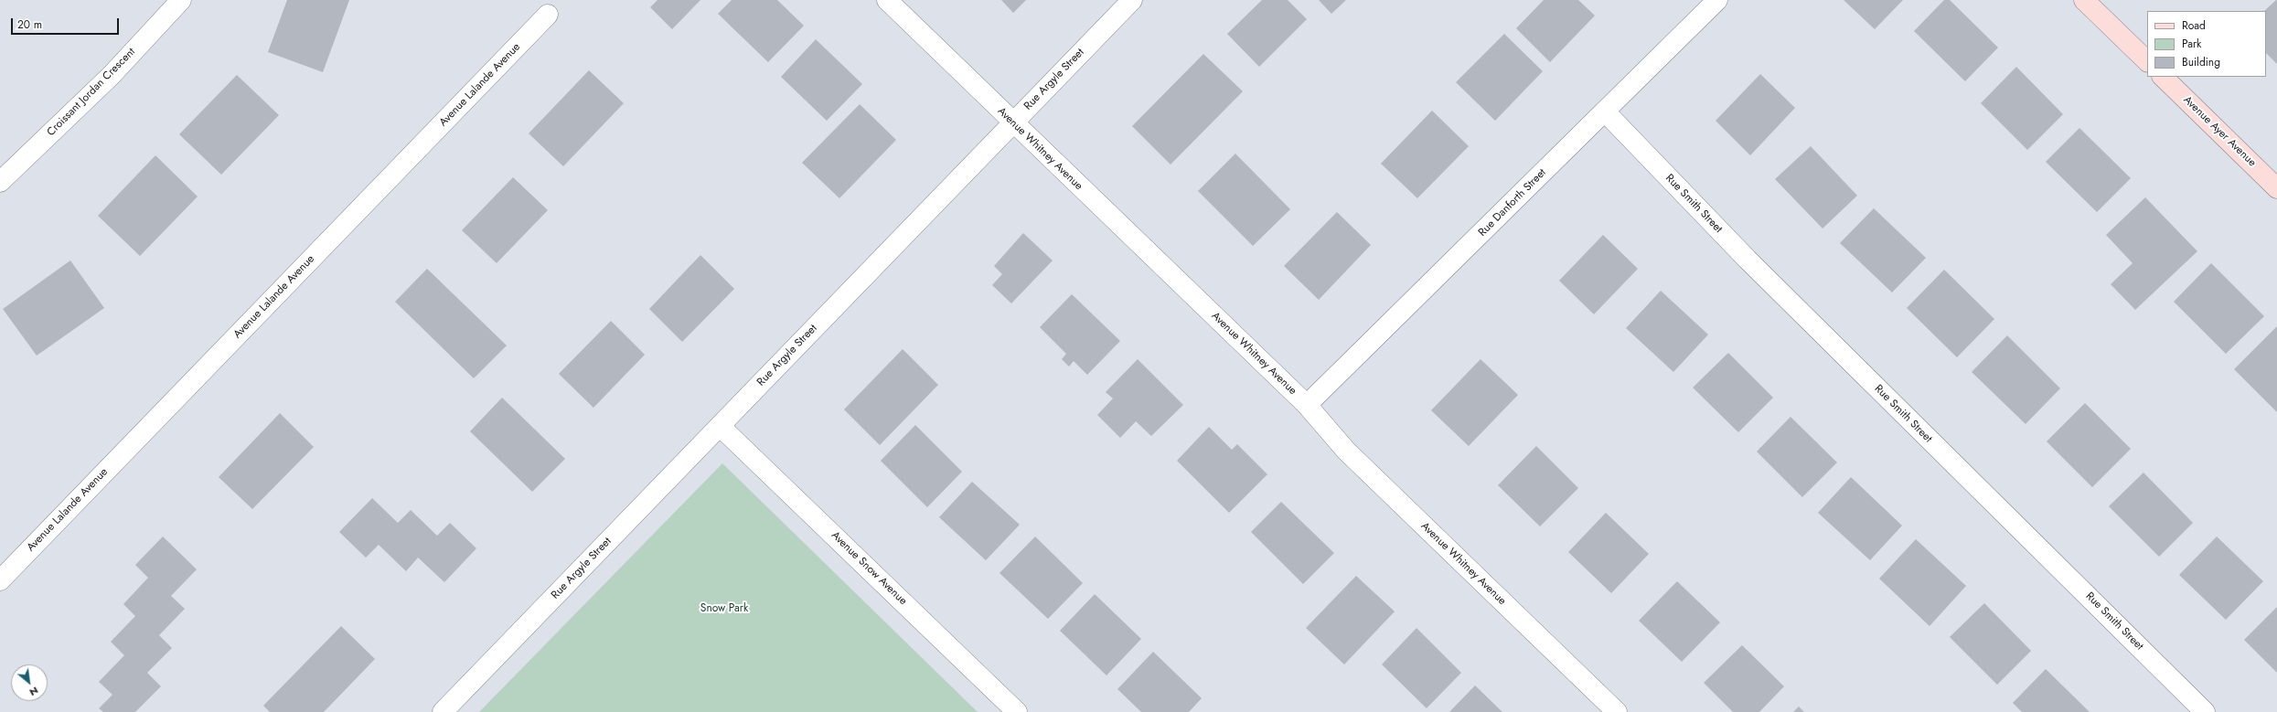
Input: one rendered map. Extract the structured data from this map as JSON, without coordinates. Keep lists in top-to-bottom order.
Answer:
{
  "streets": {
    "street": [
      "Rue Argyle Street",
      "Avenue Lalande Avenue",
      "Croissant Jordan Crescent",
      "Avenue Ayer Avenue",
      "Avenue Whitney Avenue",
      "Rue Danforth Street",
      "Rue Smith Street",
      "Avenue Snow Avenue"
    ]
  },
  "crossings": [
    ["Rue Argyle Street", "Avenue Whitney Avenue"],
    ["Rue Argyle Street", "Avenue Snow Avenue"],
    ["Avenue Whitney Avenue", "Rue Danforth Street"],
    ["Rue Danforth Street", "Rue Smith Street"]
  ],
  "parks": ["Snow Park"],
  "legend": ["Road", "Park", "Building"],
  "scale_bar": "20 m",
  "north": "bottom right"
}
